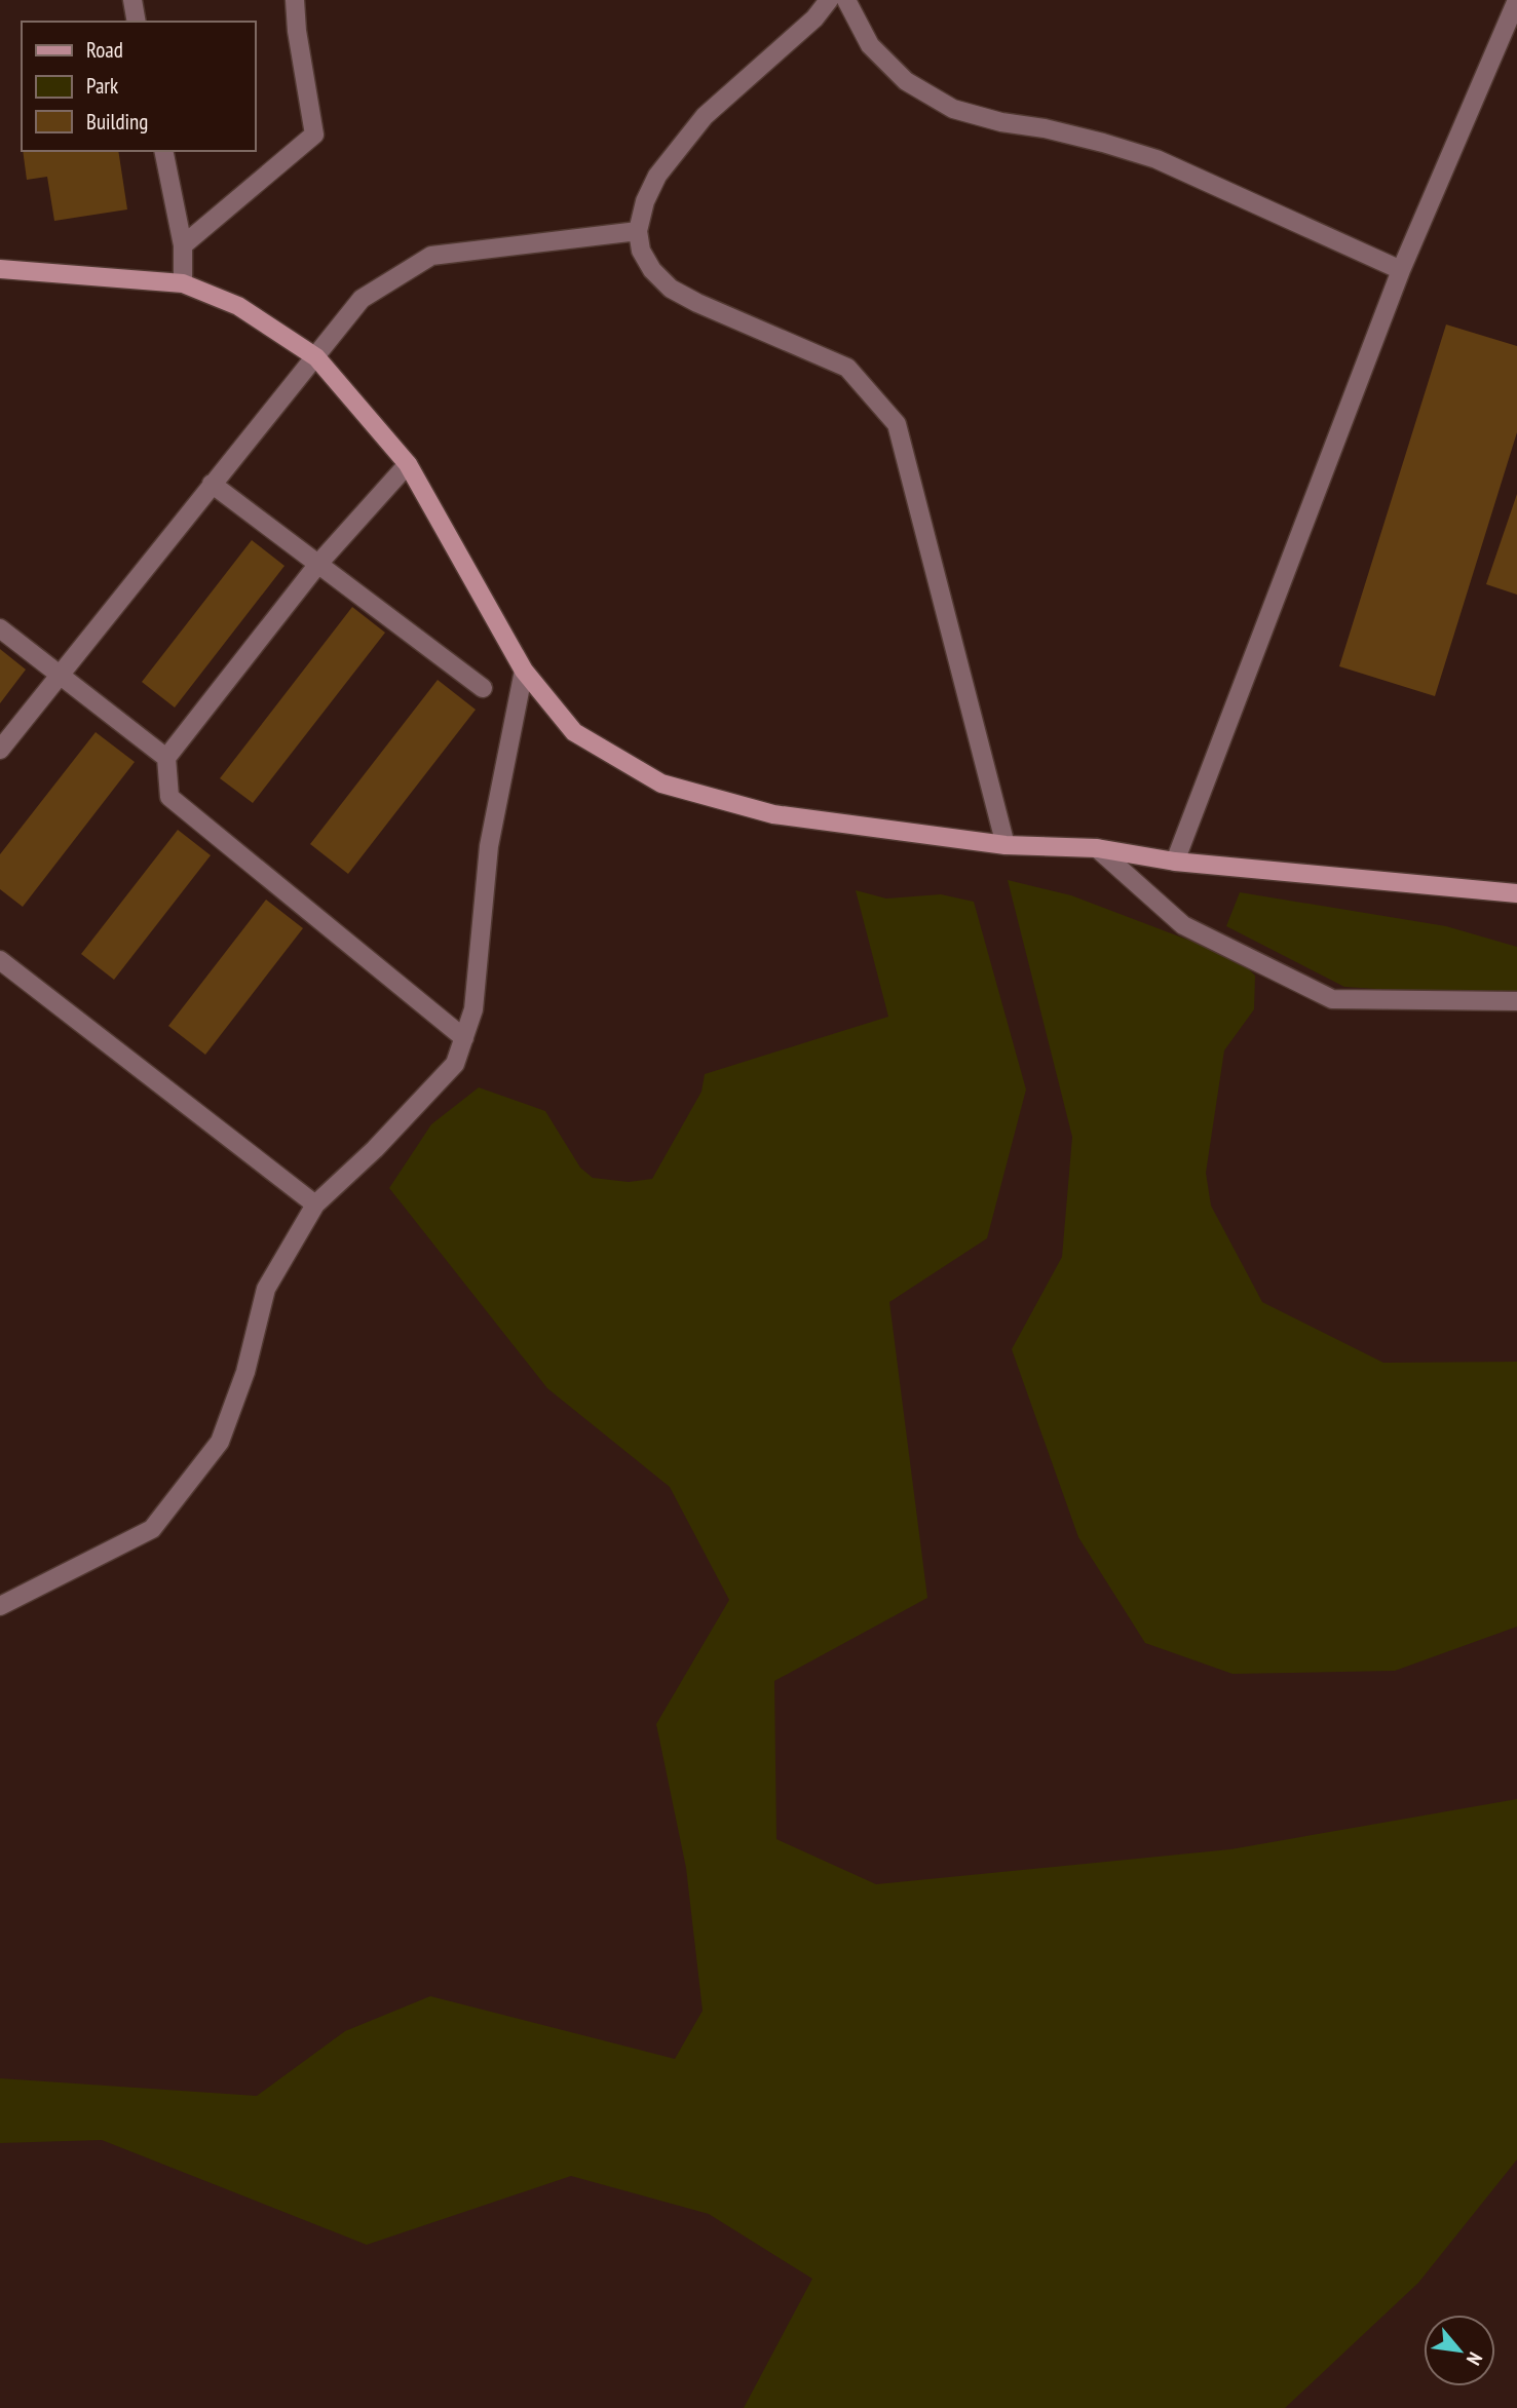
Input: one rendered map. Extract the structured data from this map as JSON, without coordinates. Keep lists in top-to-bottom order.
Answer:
{
  "legend": ["Road", "Park", "Building"],
  "north": "bottom right"
}
